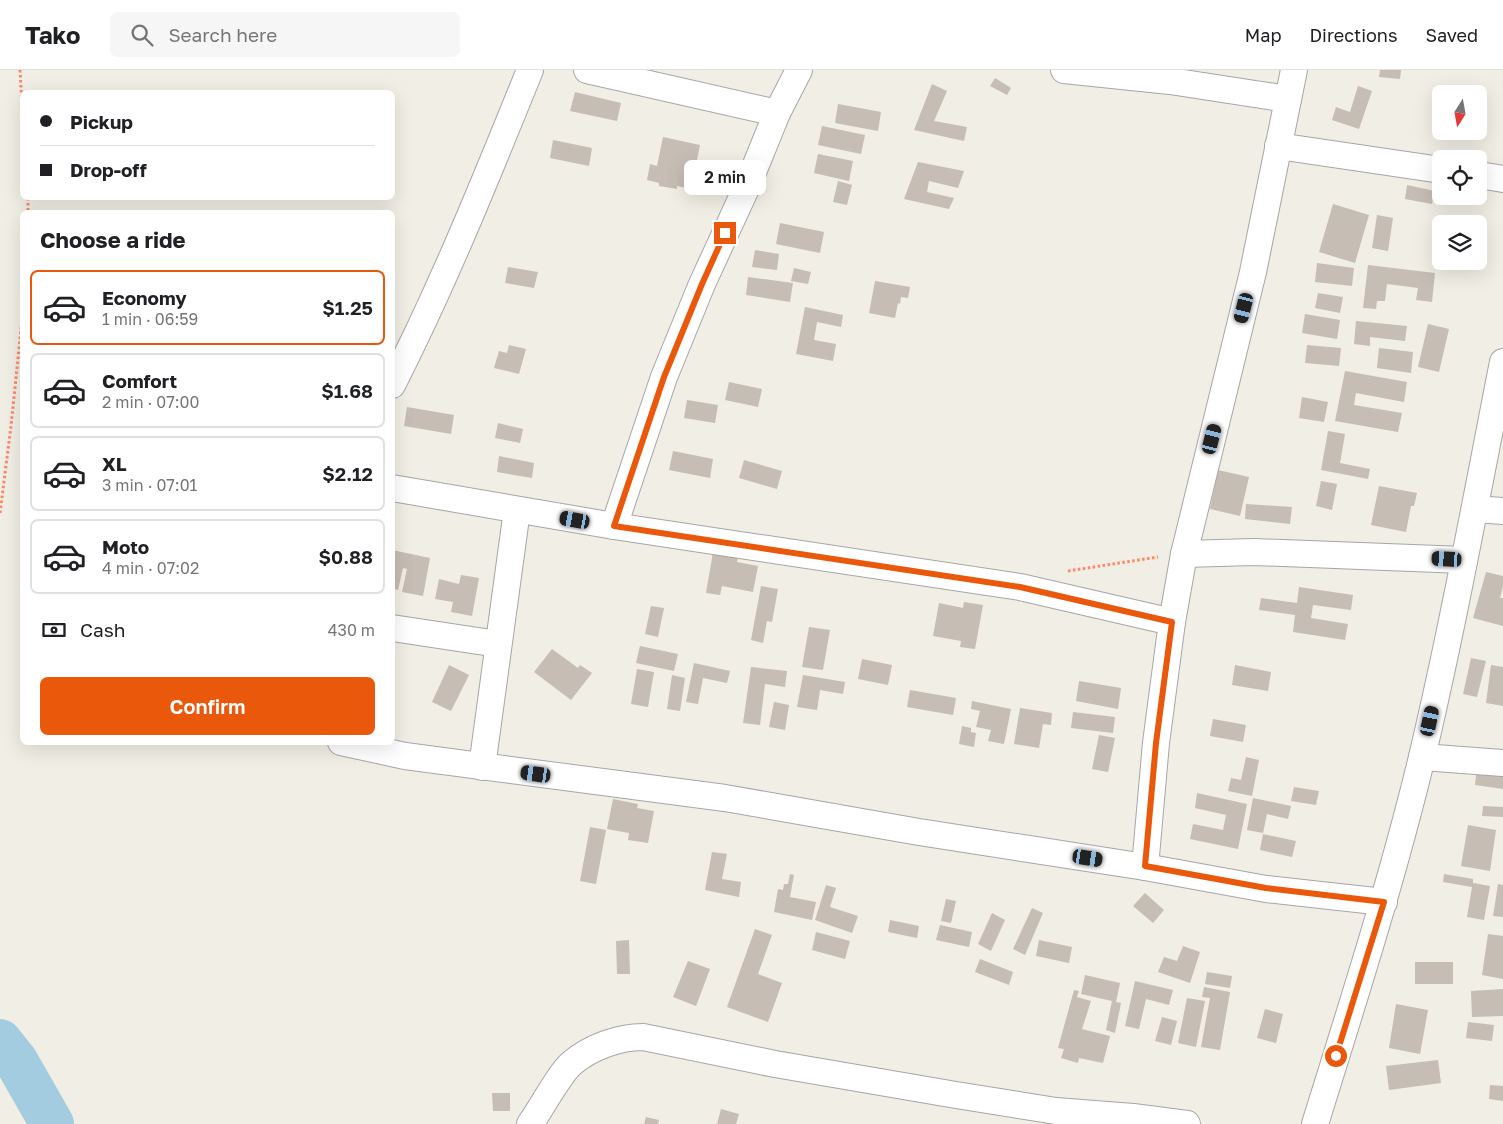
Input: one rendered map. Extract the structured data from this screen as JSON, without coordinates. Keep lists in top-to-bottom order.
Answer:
{
  "north": "bottom",
  "page": {
    "header": "Tako",
    "search": "Search here",
    "nav": ["Map", "Directions", "Saved"],
    "banner": ["Pickup", "Drop-off"],
    "bubble": "2 min",
    "heading": "Choose a ride",
    "list": [
      {
        "name": "Economy",
        "note": "1 min · 06:59",
        "value": "$1.25"
      },
      {
        "name": "Comfort",
        "note": "2 min · 07:00",
        "value": "$1.68"
      },
      {
        "name": "XL",
        "note": "3 min · 07:01",
        "value": "$2.12"
      },
      {
        "name": "Moto",
        "note": "4 min · 07:02",
        "value": "$0.88"
      }
    ],
    "pay": ["Cash", "430 m"],
    "buttons": "Confirm"
  }
}
